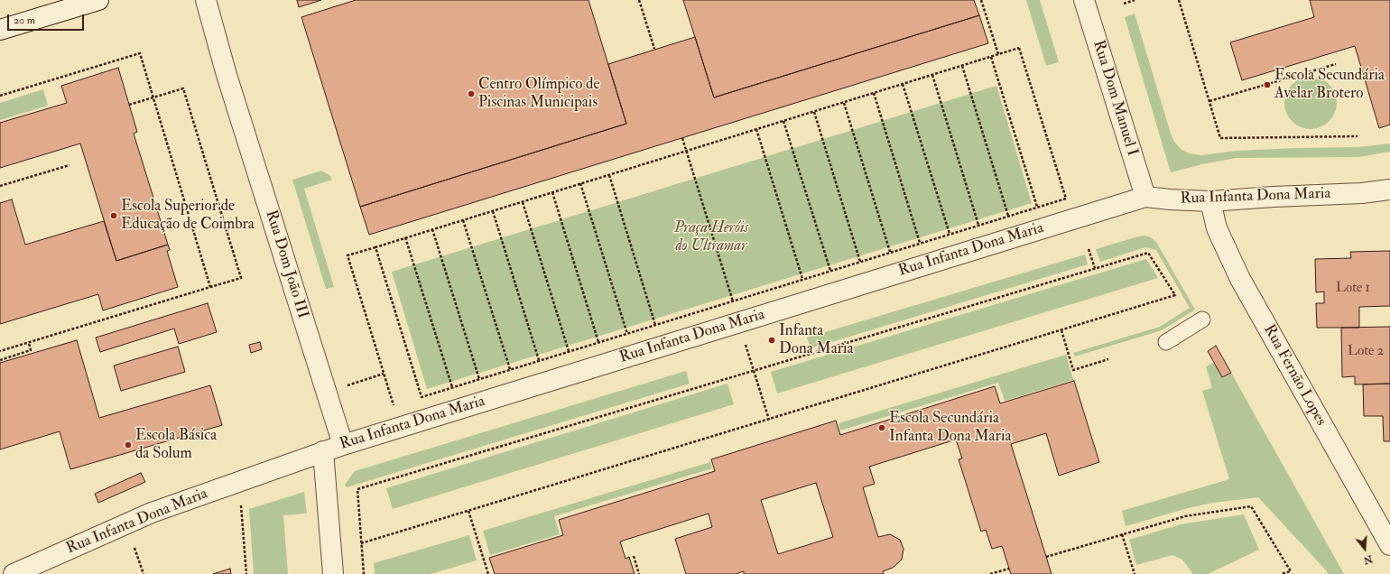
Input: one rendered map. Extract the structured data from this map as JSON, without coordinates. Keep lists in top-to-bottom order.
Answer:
{
  "streets": {
    "street": [
      "Rua Dom Manuel I",
      "Rua Infanta Dona Maria",
      "Rua Dom João III",
      "Rua Fernão Lopes"
    ]
  },
  "crossings": [
    ["Rua Dom Manuel I", "Rua Infanta Dona Maria"],
    ["Rua Infanta Dona Maria", "Rua Dom João III"],
    ["Rua Infanta Dona Maria", "Rua Fernão Lopes"]
  ],
  "parks": ["Praça Heróis do Ultramar"],
  "places": [
    "Escola Secundária Avelar Brotero",
    "Centro Olímpico de Piscinas Municipais",
    "Escola Superior de Educação de Coimbra",
    "Infanta Dona Maria",
    "Escola Secundária Infanta Dona Maria",
    "Escola Básica da Solum"
  ],
  "house_numbers": ["Lote 1", "Lote 2"],
  "scale_bar": "20 m",
  "north": "bottom"
}
